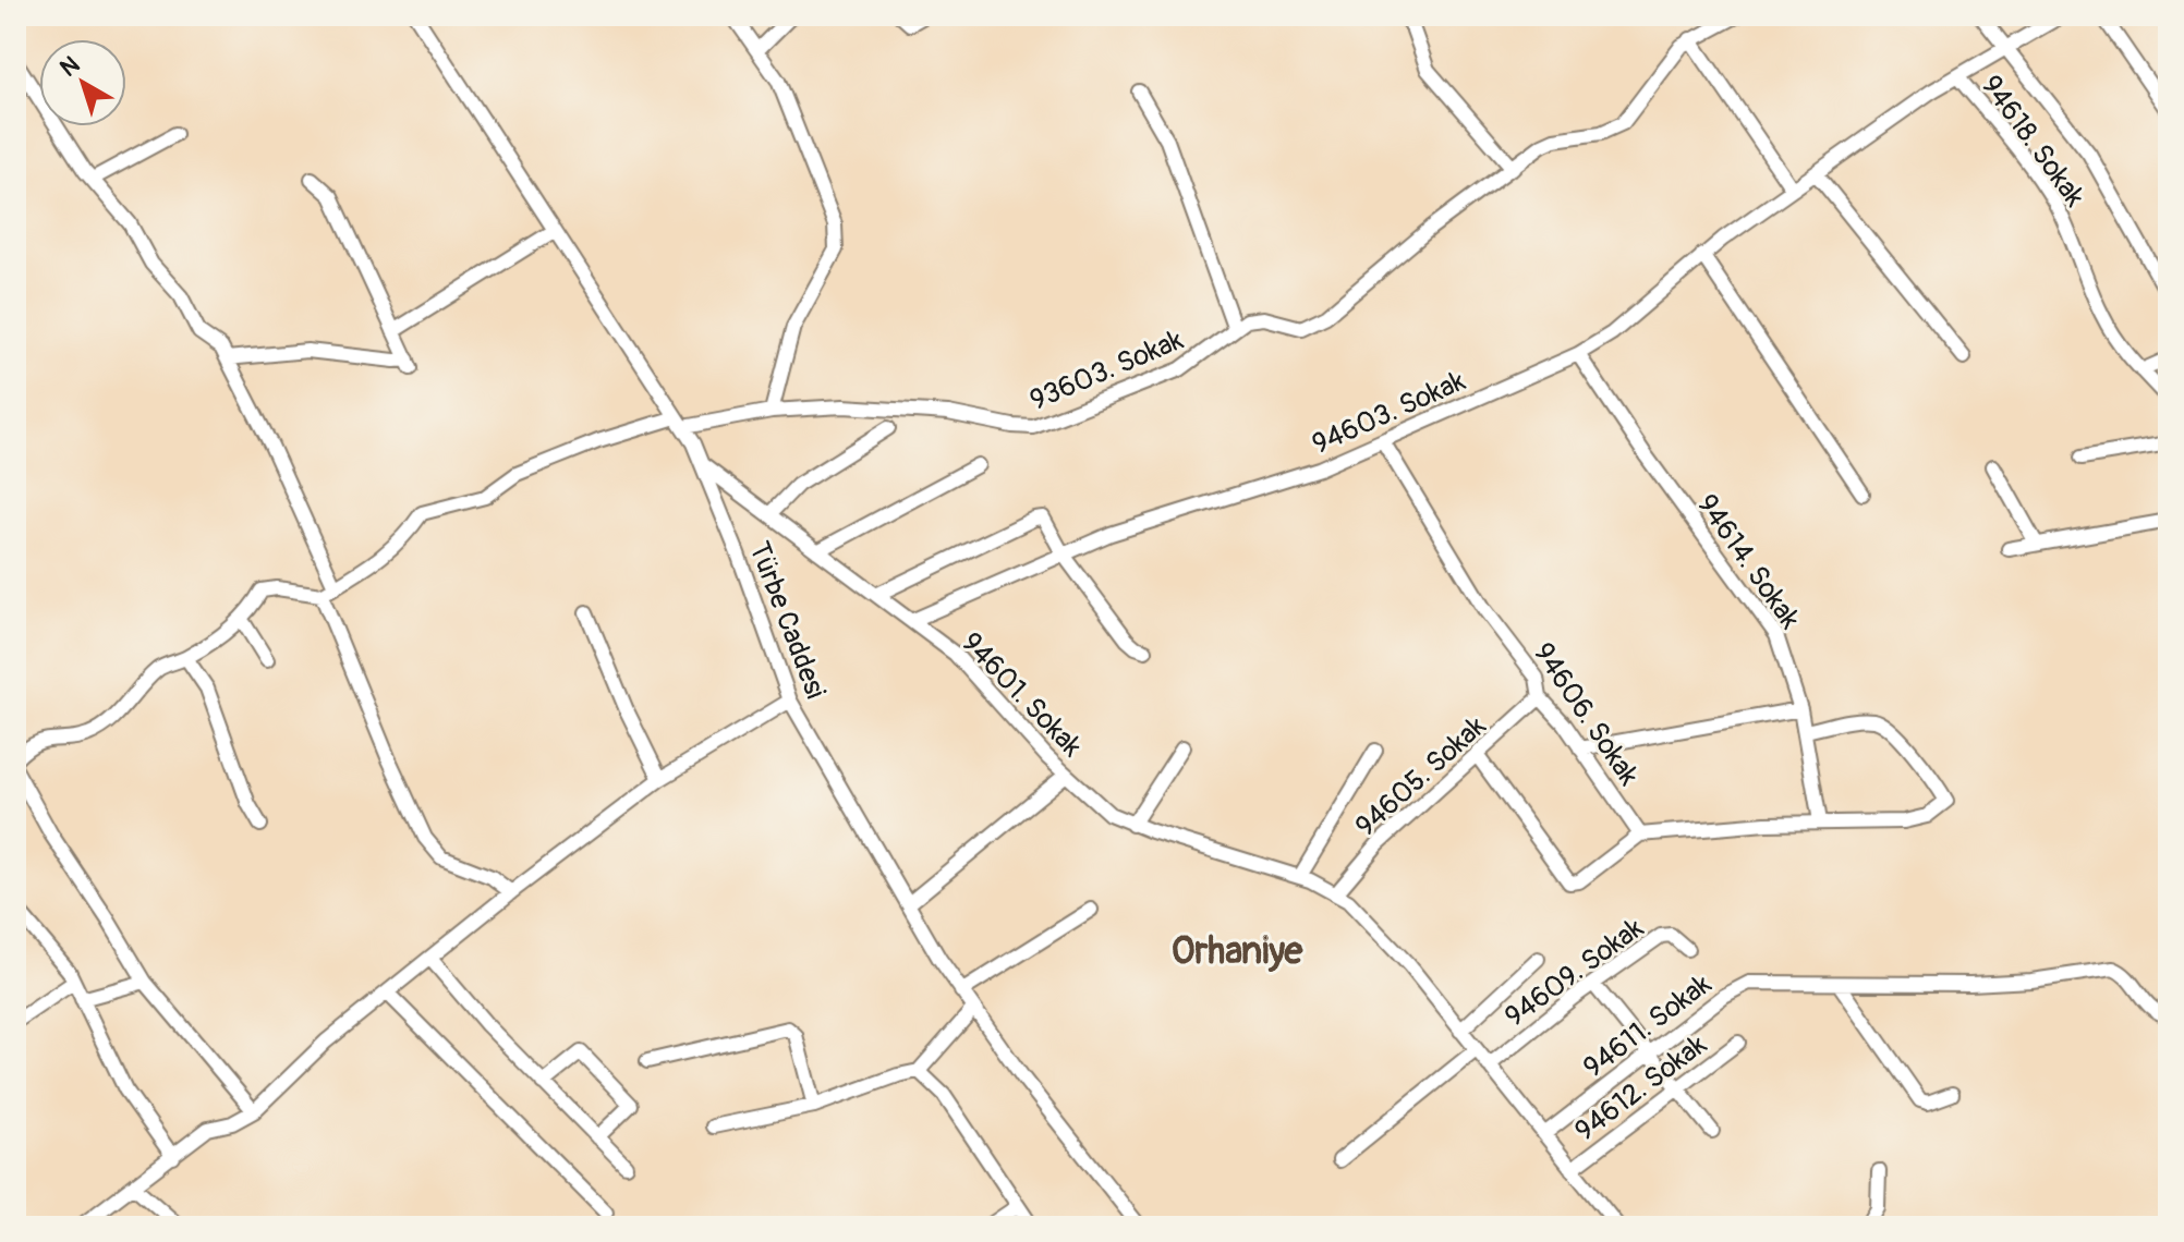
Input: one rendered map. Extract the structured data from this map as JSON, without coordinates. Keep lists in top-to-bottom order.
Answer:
{
  "streets": {
    "street": [
      "94618. Sokak",
      "93603. Sokak",
      "94603. Sokak",
      "94614. Sokak",
      "Türbe Caddesi",
      "94601. Sokak",
      "94606. Sokak",
      "94605. Sokak",
      "94609. Sokak",
      "94611. Sokak",
      "94612. Sokak"
    ]
  },
  "crossings": [
    ["94618. Sokak", "94603. Sokak"],
    ["93603. Sokak", "Türbe Caddesi"],
    ["94603. Sokak", "94614. Sokak"],
    ["94603. Sokak", "94601. Sokak"],
    ["94603. Sokak", "94606. Sokak"],
    ["Türbe Caddesi", "94601. Sokak"],
    ["94601. Sokak", "94605. Sokak"],
    ["94601. Sokak", "94609. Sokak"],
    ["94601. Sokak", "94611. Sokak"],
    ["94601. Sokak", "94612. Sokak"],
    ["94606. Sokak", "94605. Sokak"]
  ],
  "districts": ["Orhaniye"],
  "north": "top left"
}
